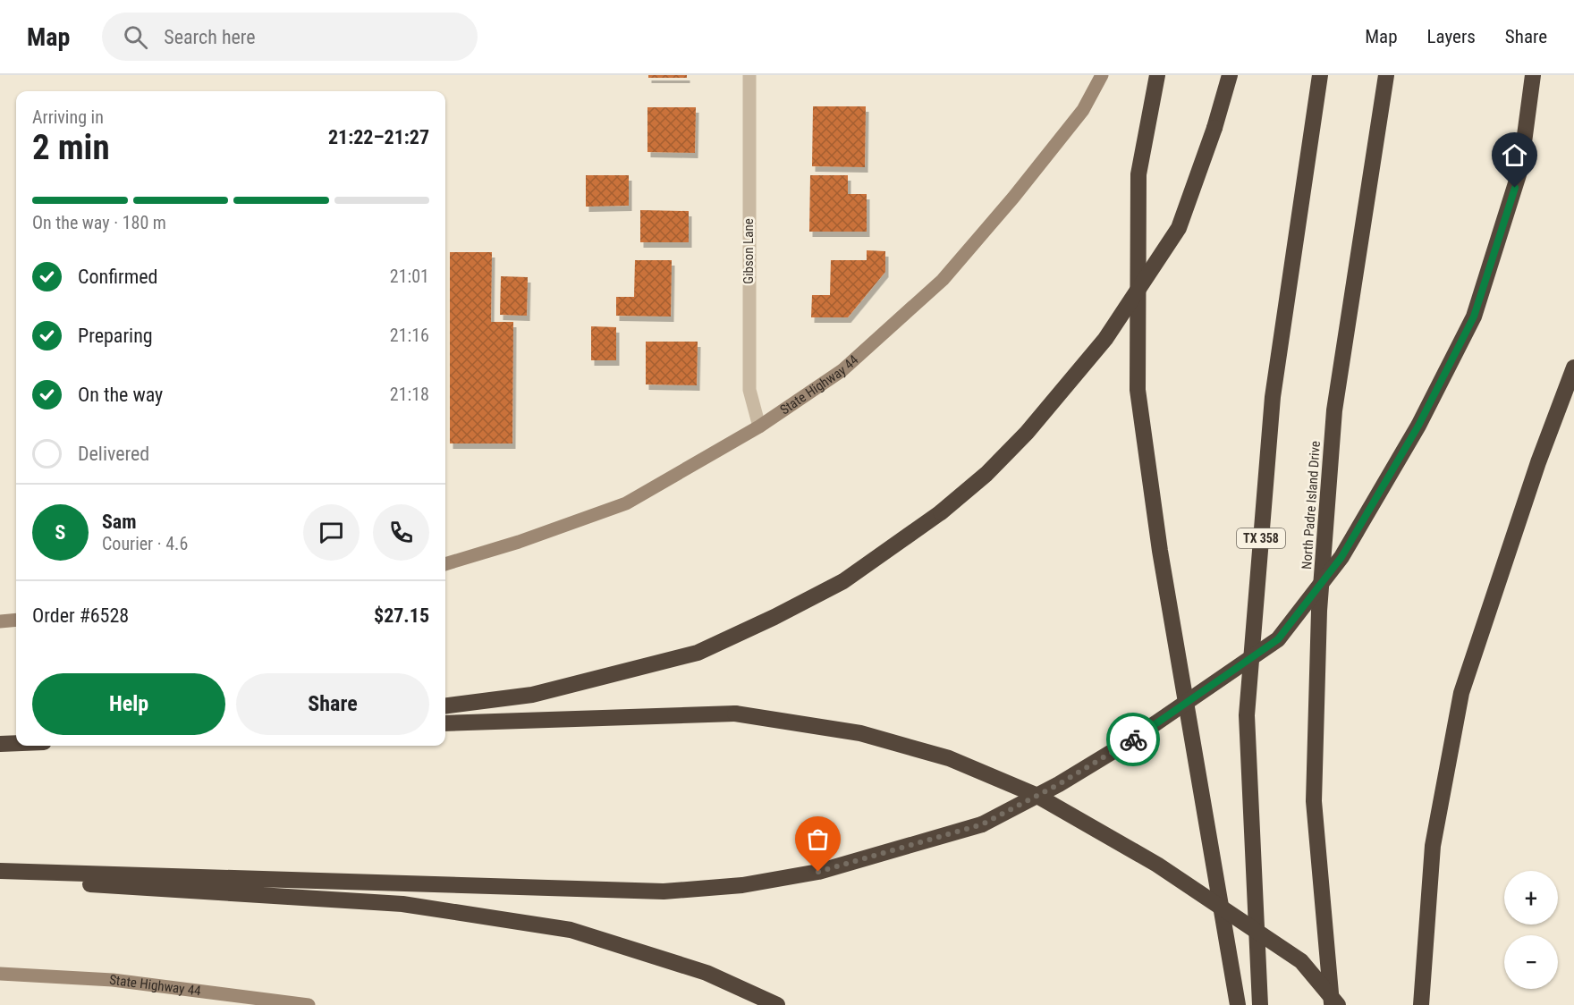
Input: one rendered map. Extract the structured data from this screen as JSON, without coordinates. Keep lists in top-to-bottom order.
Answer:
{
  "streets": {
    "highway": ["North Padre Island Drive", "TX 358"],
    "main road": ["State Highway 44"],
    "street": ["Gibson Lane"]
  },
  "crossings": [
    ["Gibson Lane", "State Highway 44"]
  ],
  "page": {
    "header": "Map",
    "search": "Search here",
    "nav": ["Map", "Layers", "Share"],
    "heading": ["2 min", "Arriving in", "21:22–21:27"],
    "panel": [
      "Sam",
      "Courier · 4.6",
      "Order #6528",
      "$27.15"
    ],
    "bar": "On the way · 180 m",
    "list": [
      ["Confirmed", "21:01"],
      ["Preparing", "21:16"],
      ["On the way", "21:18"],
      "Delivered"
    ],
    "round": "S",
    "buttons": ["Help", "Share"],
    "map_buttons": ["+", "−"]
  }
}
